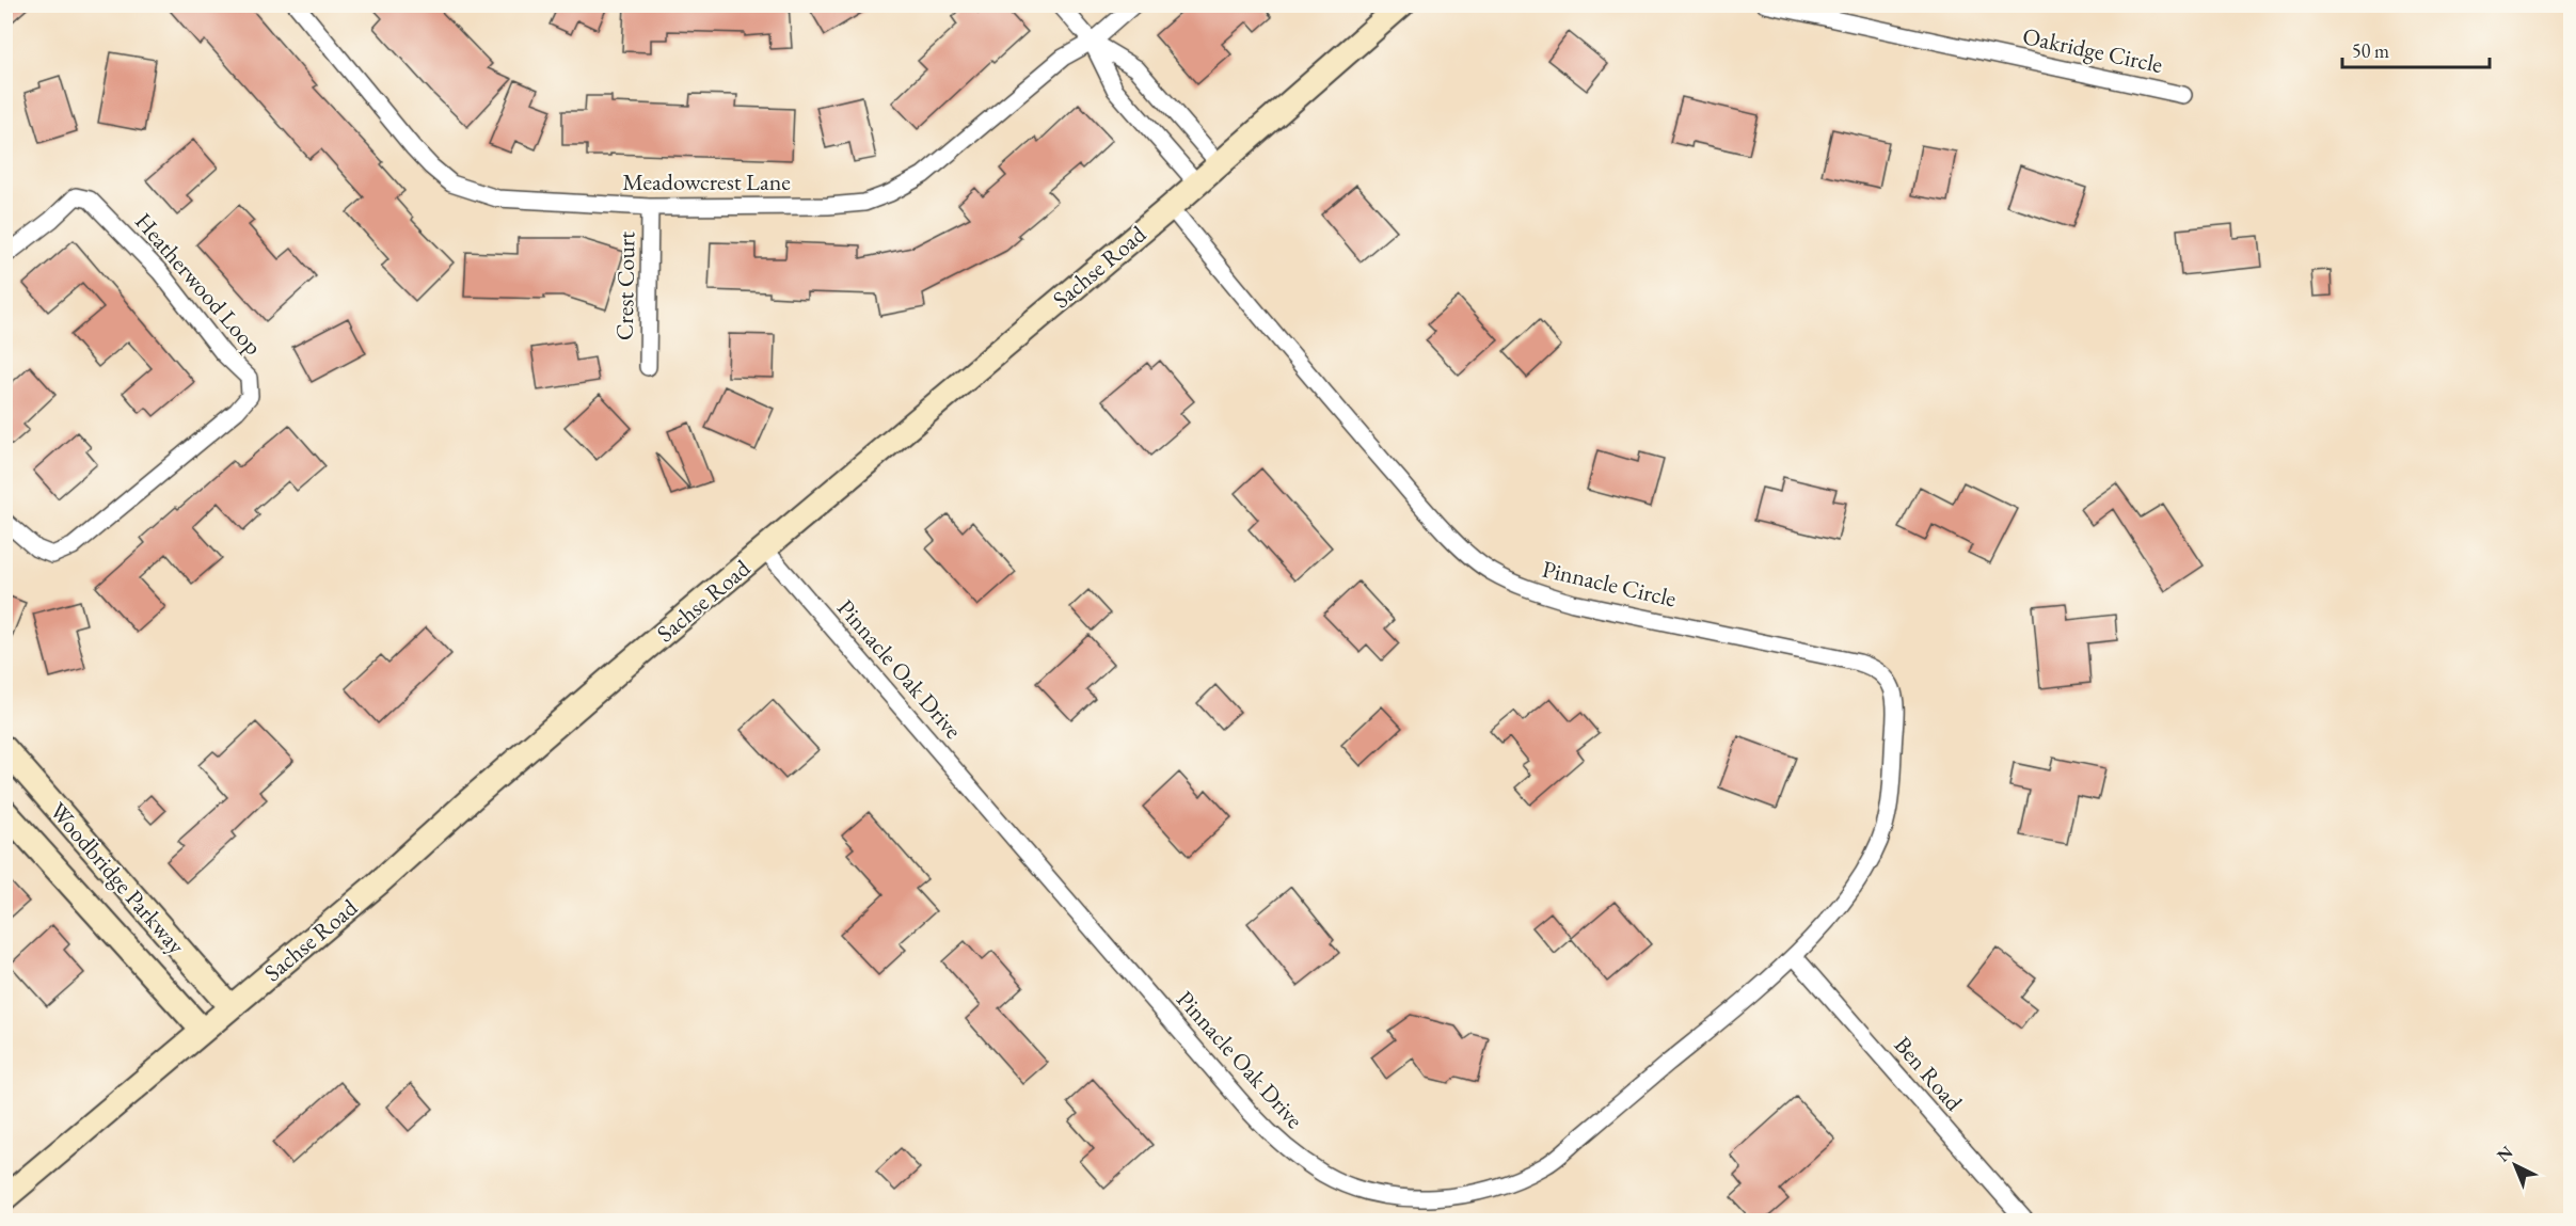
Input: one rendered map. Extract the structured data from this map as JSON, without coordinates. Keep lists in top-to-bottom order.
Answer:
{
  "streets": {
    "main road": ["Sachse Road", "Woodbridge Parkway"],
    "street": [
      "Oakridge Circle",
      "Meadowcrest Lane",
      "Heatherwood Loop",
      "Crest Court",
      "Pinnacle Circle",
      "Pinnacle Oak Drive",
      "Ben Road"
    ]
  },
  "crossings": [
    ["Meadowcrest Lane", "Crest Court"],
    ["Sachse Road", "Pinnacle Circle"],
    ["Sachse Road", "Pinnacle Oak Drive"],
    ["Sachse Road", "Woodbridge Parkway"],
    ["Pinnacle Circle", "Pinnacle Oak Drive"],
    ["Pinnacle Circle", "Ben Road"],
    ["Pinnacle Oak Drive", "Ben Road"]
  ],
  "scale_bar": "50 m",
  "north": "top left"
}
